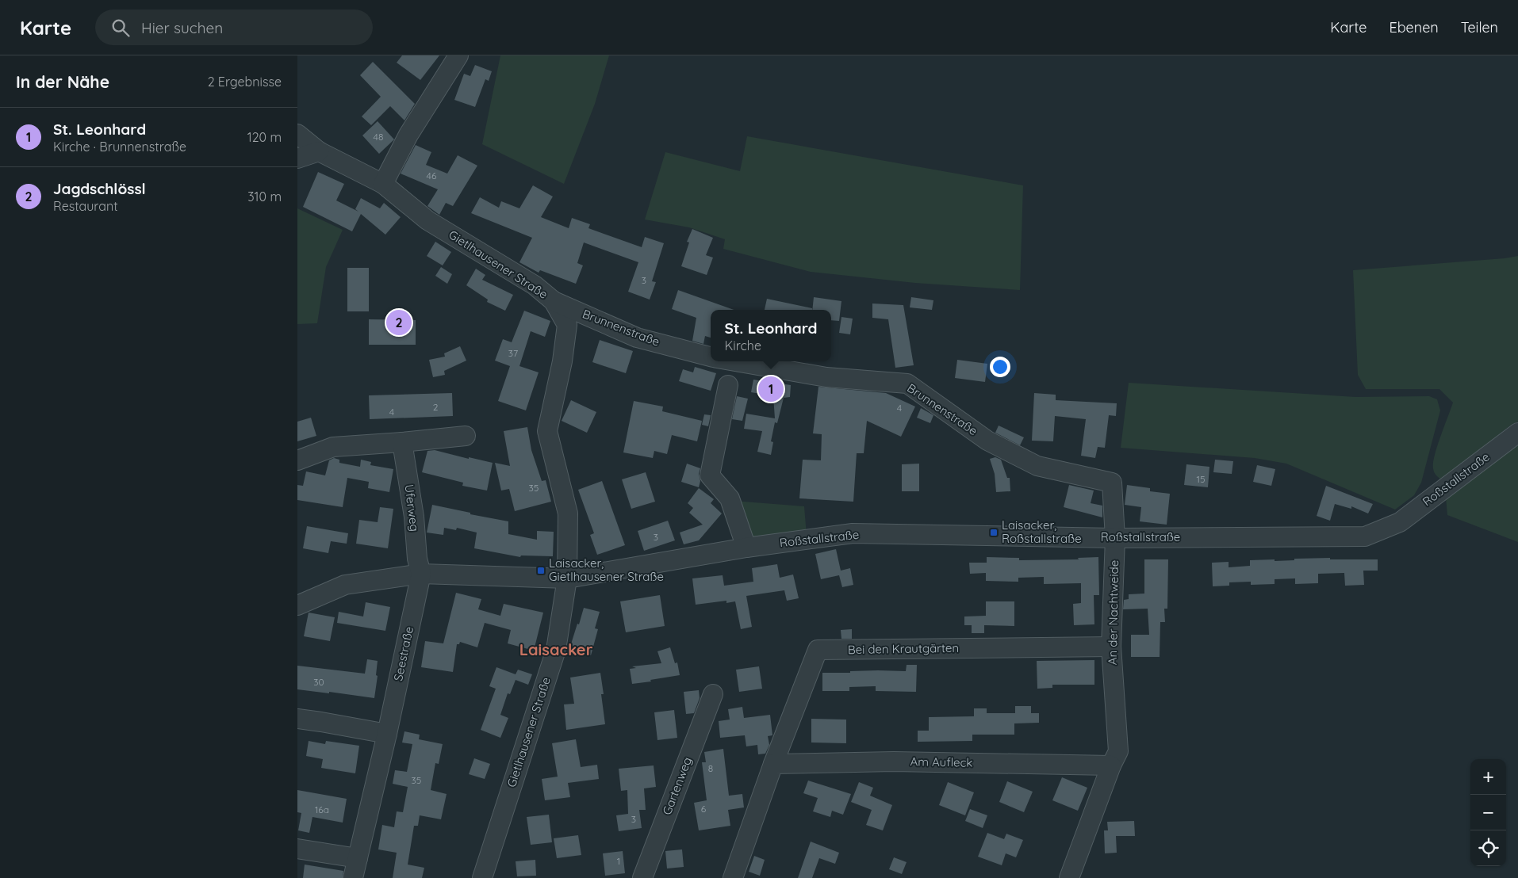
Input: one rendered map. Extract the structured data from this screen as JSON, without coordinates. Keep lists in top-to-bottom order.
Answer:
{
  "streets": {
    "street": [
      "Gietlhausener Straße",
      "Brunnenstraße",
      "Roßstallstraße",
      "Uferweg",
      "An der Nachtweide",
      "Bei den Krautgärten",
      "Seestraße",
      "Am Aufleck",
      "Gartenweg"
    ]
  },
  "crossings": [
    ["Gietlhausener Straße", "Brunnenstraße"],
    ["Gietlhausener Straße", "Roßstallstraße"],
    ["Brunnenstraße", "An der Nachtweide"],
    ["Roßstallstraße", "An der Nachtweide"],
    ["Uferweg", "Seestraße"],
    ["An der Nachtweide", "Bei den Krautgärten"],
    ["An der Nachtweide", "Am Aufleck"],
    ["Bei den Krautgärten", "Am Aufleck"]
  ],
  "districts": ["Laisacker"],
  "places": {
    "transit": ["Laisacker, Roßstallstraße", "Laisacker, Gietlhausener Straße"]
  },
  "house_numbers": [
    "48",
    "46",
    "3",
    "37",
    "2",
    "4",
    "4",
    "15",
    "35",
    "3",
    "30",
    "8",
    "35",
    "6",
    "16a",
    "3",
    "1"
  ],
  "page": {
    "header": "Karte",
    "search": "Hier suchen",
    "nav": ["Karte", "Ebenen", "Teilen"],
    "heading": ["In der Nähe", "2 Ergebnisse"],
    "list": [
      {
        "mark": "1",
        "name": "St. Leonhard",
        "note": "Kirche · Brunnenstraße",
        "value": "120 m"
      },
      {
        "mark": "2",
        "name": "Jagdschlössl",
        "note": "Restaurant",
        "value": "310 m"
      }
    ],
    "pins": ["2", "1"],
    "popup": ["St. Leonhard", "Kirche"],
    "map_buttons": ["+", "−"]
  }
}
